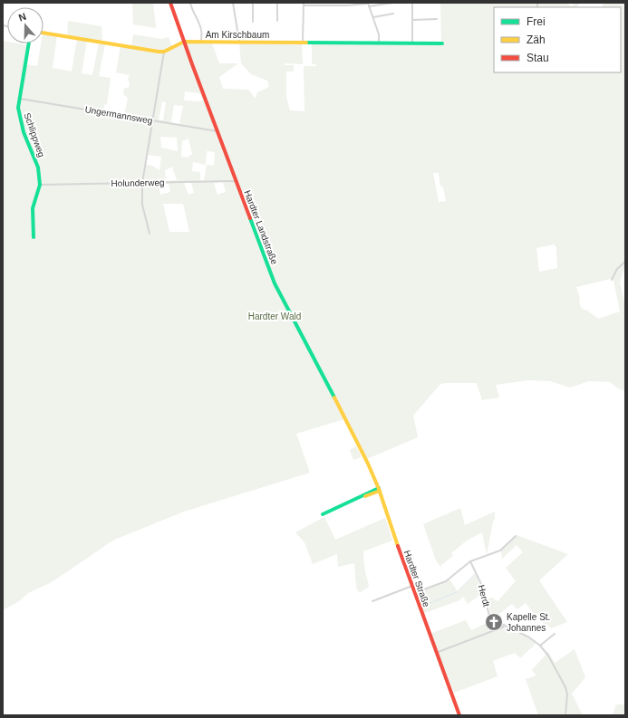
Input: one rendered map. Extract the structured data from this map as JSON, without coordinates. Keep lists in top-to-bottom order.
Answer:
{
  "streets": {
    "main road": [
      "Am Kirschbaum",
      "Schlippweg",
      "Hardter Landstraße",
      "Hardter Straße"
    ],
    "street": ["Ungermannsweg", "Holunderweg", "Herdt"]
  },
  "crossings": [
    ["Am Kirschbaum", "Hardter Landstraße"],
    ["Ungermannsweg", "Schlippweg"],
    ["Ungermannsweg", "Hardter Landstraße"],
    ["Schlippweg", "Holunderweg"],
    ["Holunderweg", "Hardter Landstraße"],
    ["Hardter Landstraße", "Hardter Straße"]
  ],
  "parks": ["Hardter Wald"],
  "places": {
    "church": ["Kapelle St. Johannes"]
  },
  "legend": ["Frei", "Zäh", "Stau"],
  "north": "top"
}
